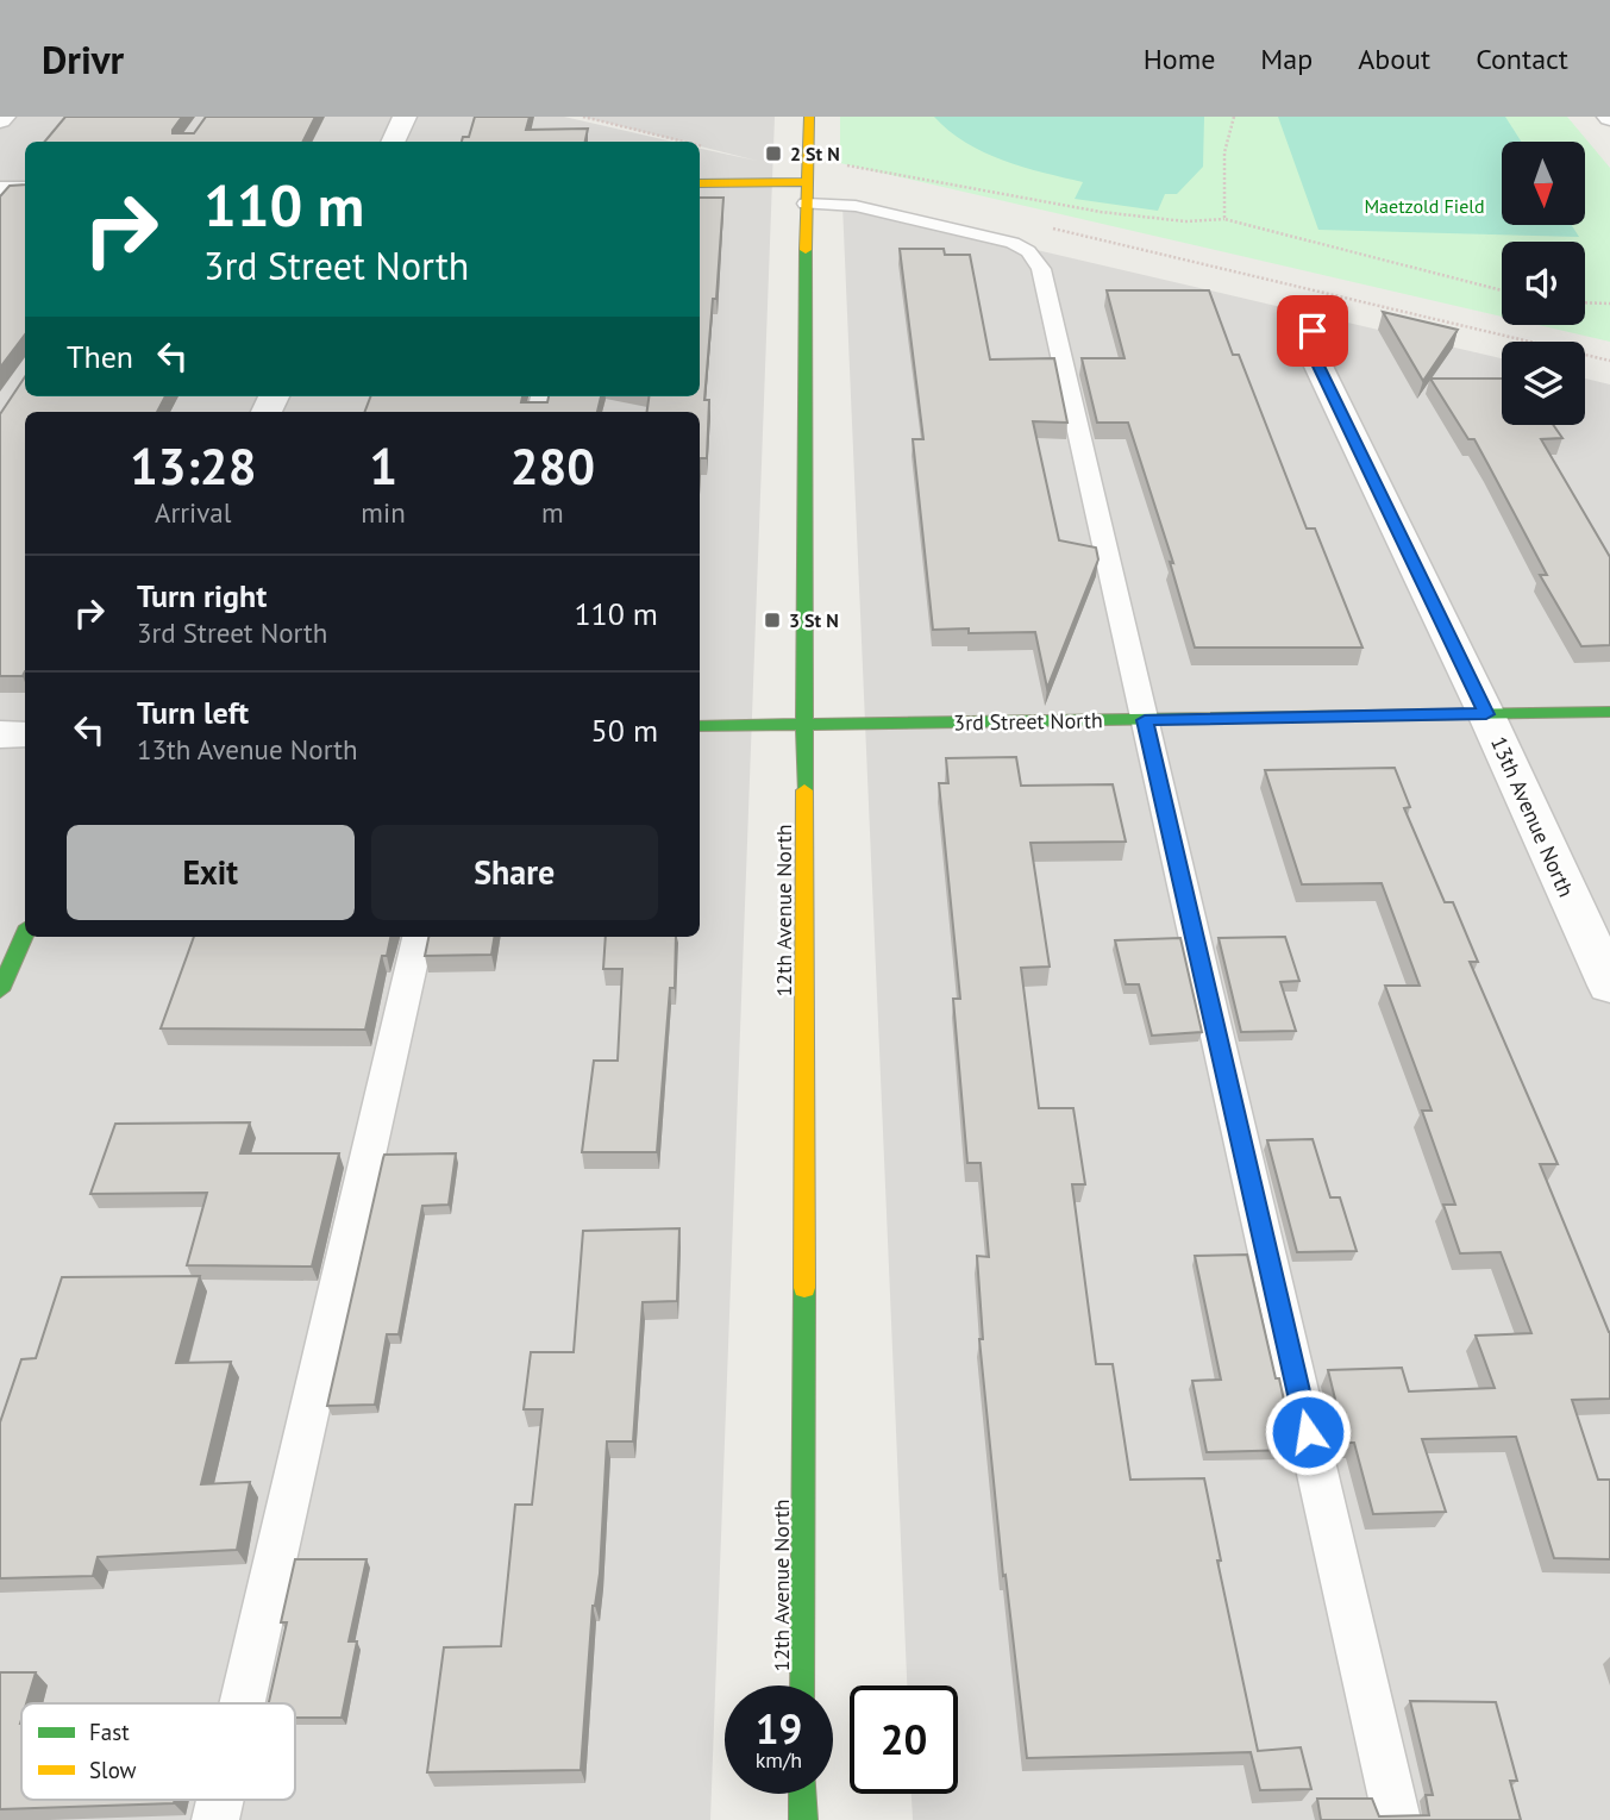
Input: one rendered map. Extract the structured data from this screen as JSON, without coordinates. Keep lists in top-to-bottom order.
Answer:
{
  "streets": {
    "street": ["3rd Street North", "13th Avenue North", "12th Avenue North"]
  },
  "crossings": [
    ["3rd Street North", "13th Avenue North"],
    ["3rd Street North", "12th Avenue North"]
  ],
  "parks": ["Maetzold Field"],
  "places": {
    "transit": ["2 St N", "3 St N"]
  },
  "legend": ["Fast", "Slow"],
  "north": "bottom",
  "page": {
    "header": "Drivr",
    "nav": [
      "Home",
      "Map",
      "About",
      "Contact"
    ],
    "turn": ["110 m", "3rd Street North"],
    "then": "Then",
    "eta": [
      "13:28",
      "Arrival",
      "1",
      "min",
      "280",
      "m"
    ],
    "list": [
      {
        "name": "Turn right",
        "note": "3rd Street North",
        "value": "110 m"
      },
      {
        "name": "Turn left",
        "note": "13th Avenue North",
        "value": "50 m"
      }
    ],
    "buttons": ["Exit", "Share"],
    "speed": "19 km/h",
    "limit": "20"
  }
}
